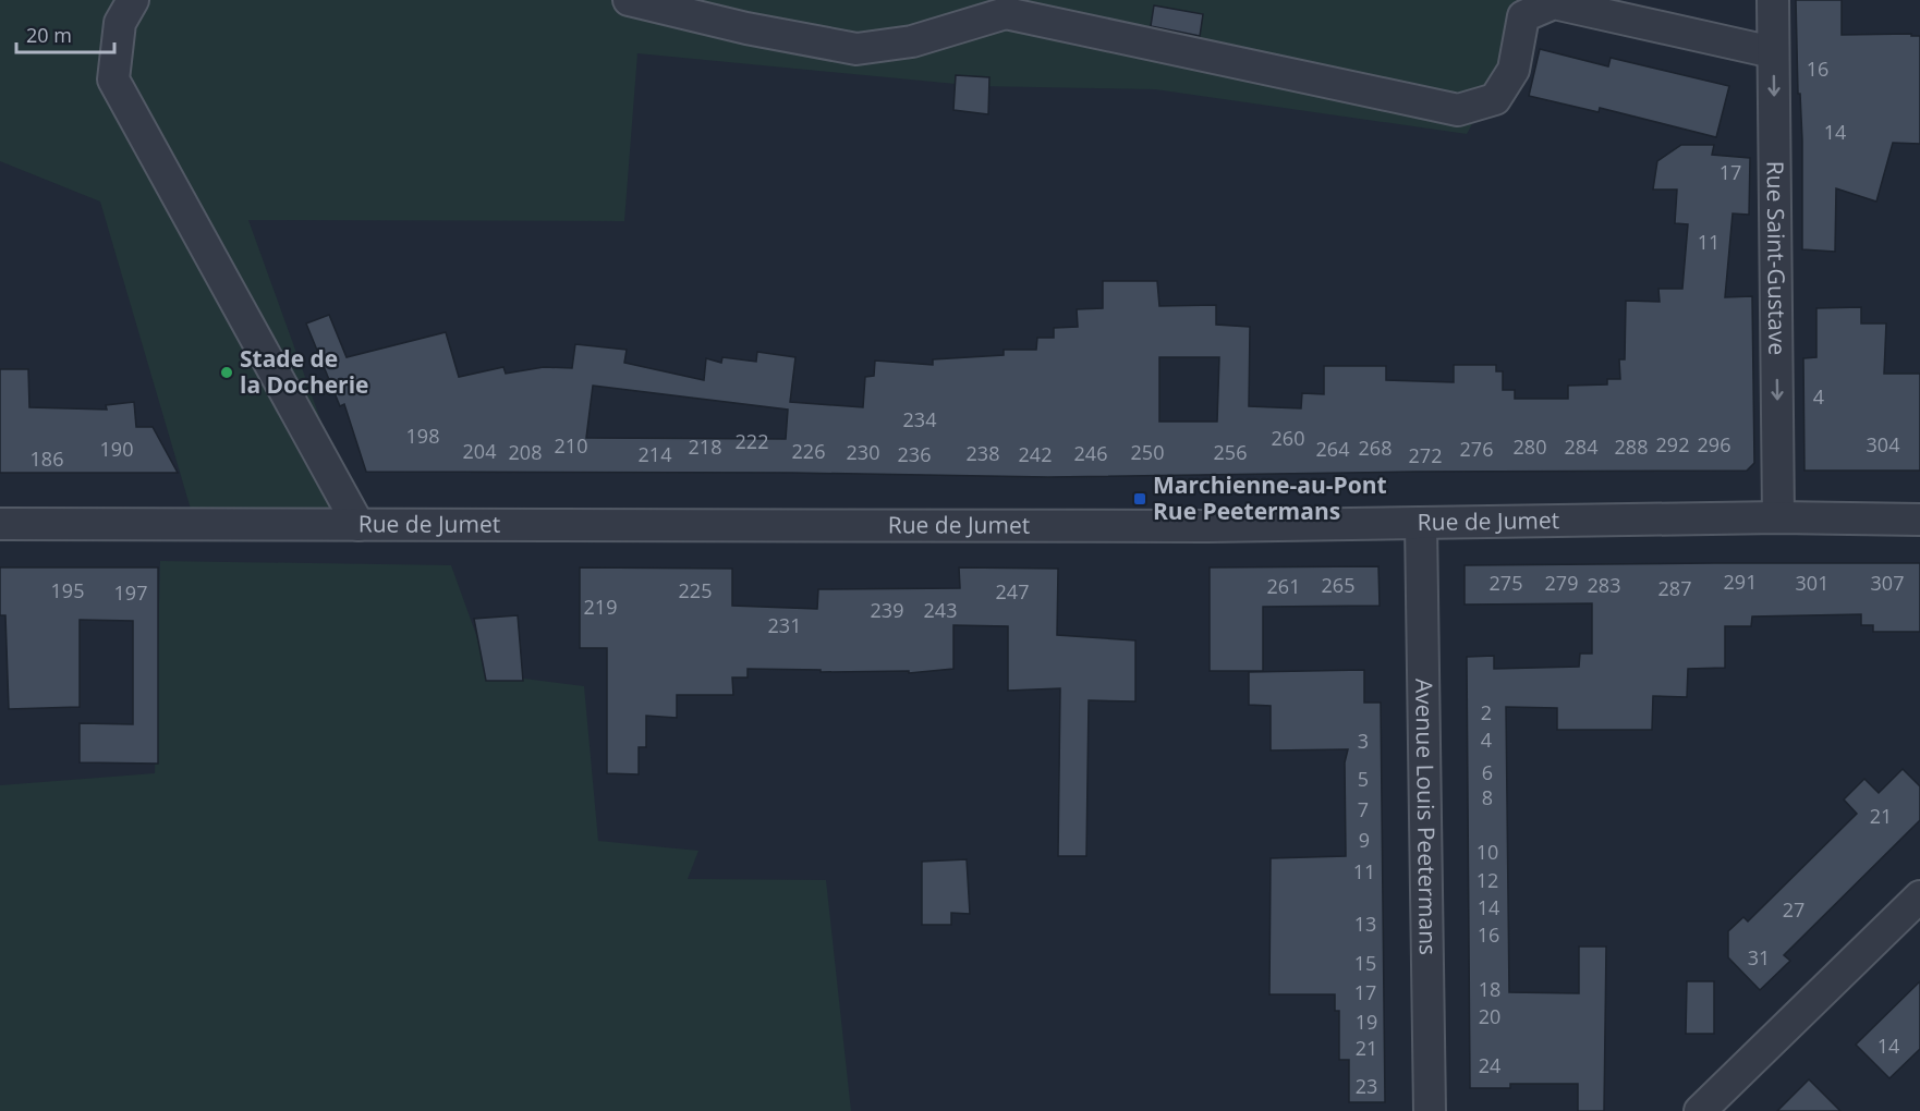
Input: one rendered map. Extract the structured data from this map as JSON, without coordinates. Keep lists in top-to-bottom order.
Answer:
{
  "streets": {
    "street": ["Rue Saint-Gustave", "Rue de Jumet", "Avenue Louis Peetermans"]
  },
  "crossings": [
    ["Rue Saint-Gustave", "Rue de Jumet"],
    ["Rue de Jumet", "Avenue Louis Peetermans"]
  ],
  "one_way": ["Rue Saint-Gustave"],
  "places": {
    "other": ["Stade de la Docherie"],
    "transit": ["Marchienne-au-Pont Rue Peetermans"]
  },
  "house_numbers": [
    "16",
    "14",
    "17",
    "11",
    "4",
    "234",
    "198",
    "260",
    "222",
    "292",
    "296",
    "304",
    "210",
    "218",
    "280",
    "284",
    "288",
    "268",
    "190",
    "264",
    "276",
    "204",
    "226",
    "208",
    "230",
    "250",
    "256",
    "238",
    "246",
    "214",
    "236",
    "242",
    "272",
    "186",
    "291",
    "275",
    "279",
    "301",
    "307",
    "265",
    "283",
    "261",
    "287",
    "195",
    "225",
    "247",
    "197",
    "219",
    "239",
    "243",
    "231",
    "2",
    "4",
    "3",
    "6",
    "5",
    "8",
    "7",
    "21",
    "9",
    "10",
    "11",
    "12",
    "14",
    "27",
    "13",
    "16",
    "31",
    "15",
    "18",
    "17",
    "20",
    "19",
    "14",
    "21",
    "24",
    "23"
  ],
  "scale_bar": "20 m"
}
